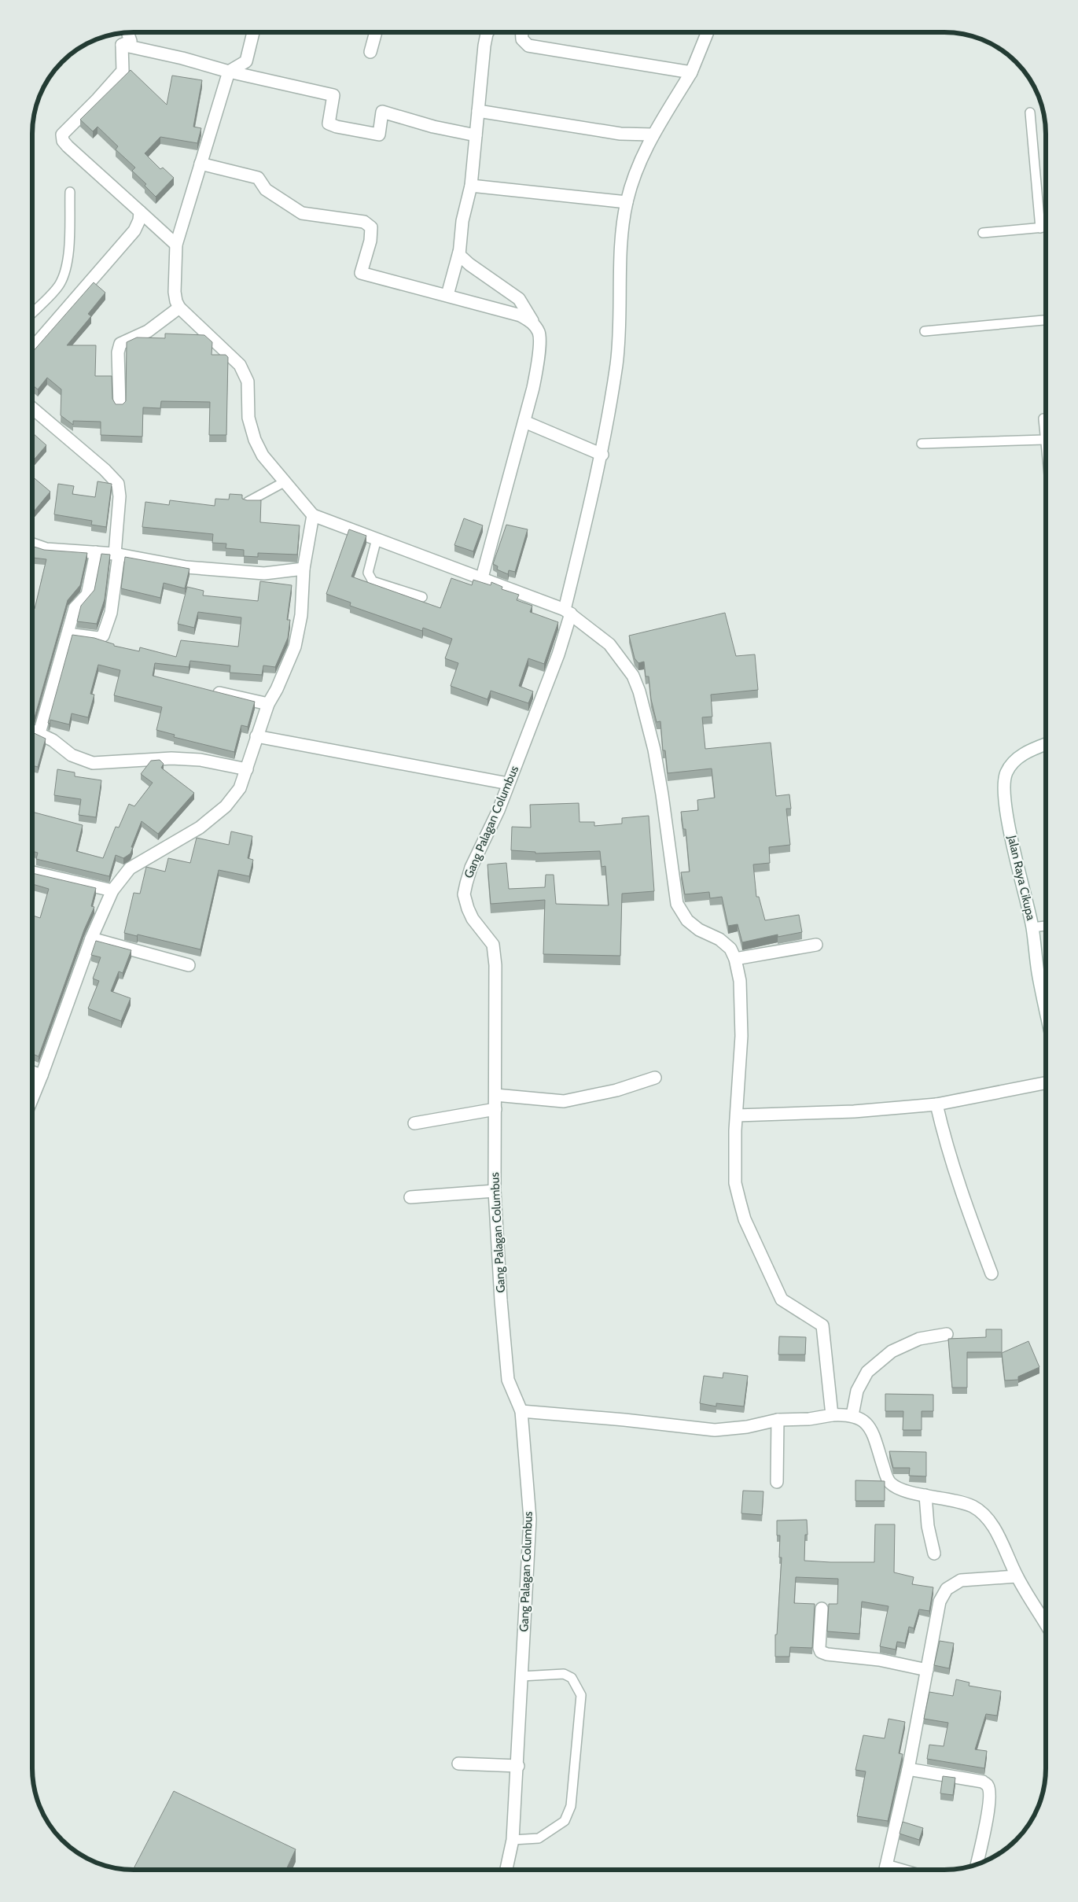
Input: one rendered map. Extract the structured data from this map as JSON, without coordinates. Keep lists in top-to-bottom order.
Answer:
{
  "streets": {
    "street": ["Gang Palagan Columbus", "Jalan Raya Cikupa"]
  }
}
